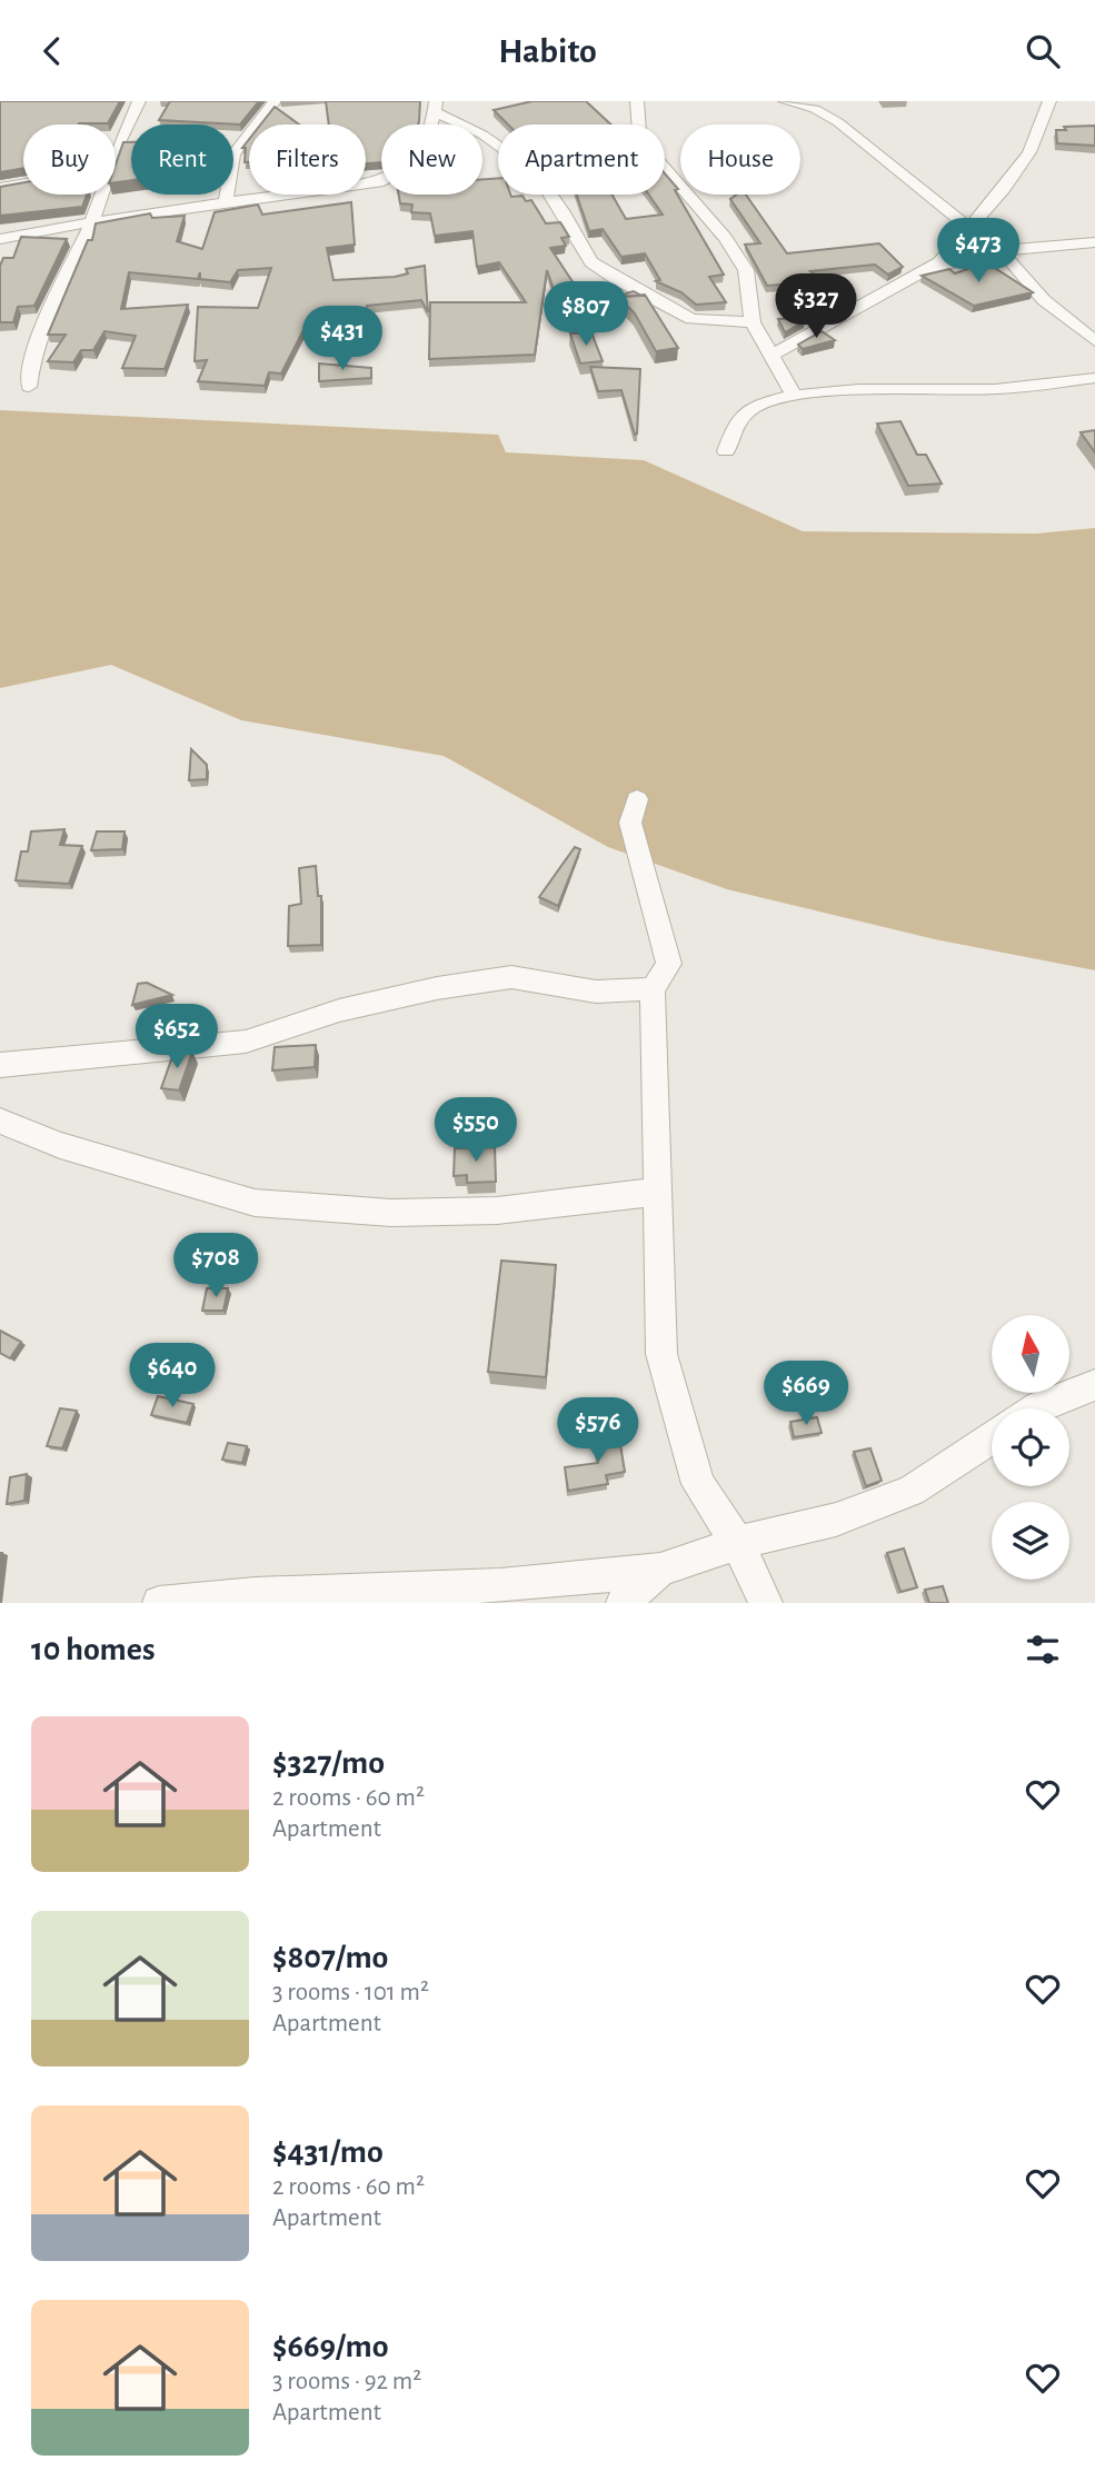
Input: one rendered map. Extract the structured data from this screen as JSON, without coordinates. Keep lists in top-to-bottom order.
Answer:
{
  "north": "top",
  "page": {
    "header": "Habito",
    "chip": [
      "Buy",
      "Rent",
      "Filters",
      "New",
      "Apartment",
      "House"
    ],
    "price": [
      "$473",
      "$327",
      "$807",
      "$431",
      "$652",
      "$550",
      "$708",
      "$640",
      "$669",
      "$576"
    ],
    "heading": "10 homes",
    "list": [
      {
        "name": "$327/mo",
        "note": "2 rooms · 60 m² · Apartment"
      },
      {
        "name": "$807/mo",
        "note": "3 rooms · 101 m² · Apartment"
      },
      {
        "name": "$431/mo",
        "note": "2 rooms · 60 m² · Apartment"
      },
      {
        "name": "$669/mo",
        "note": "3 rooms · 92 m² · Apartment"
      }
    ]
  }
}
